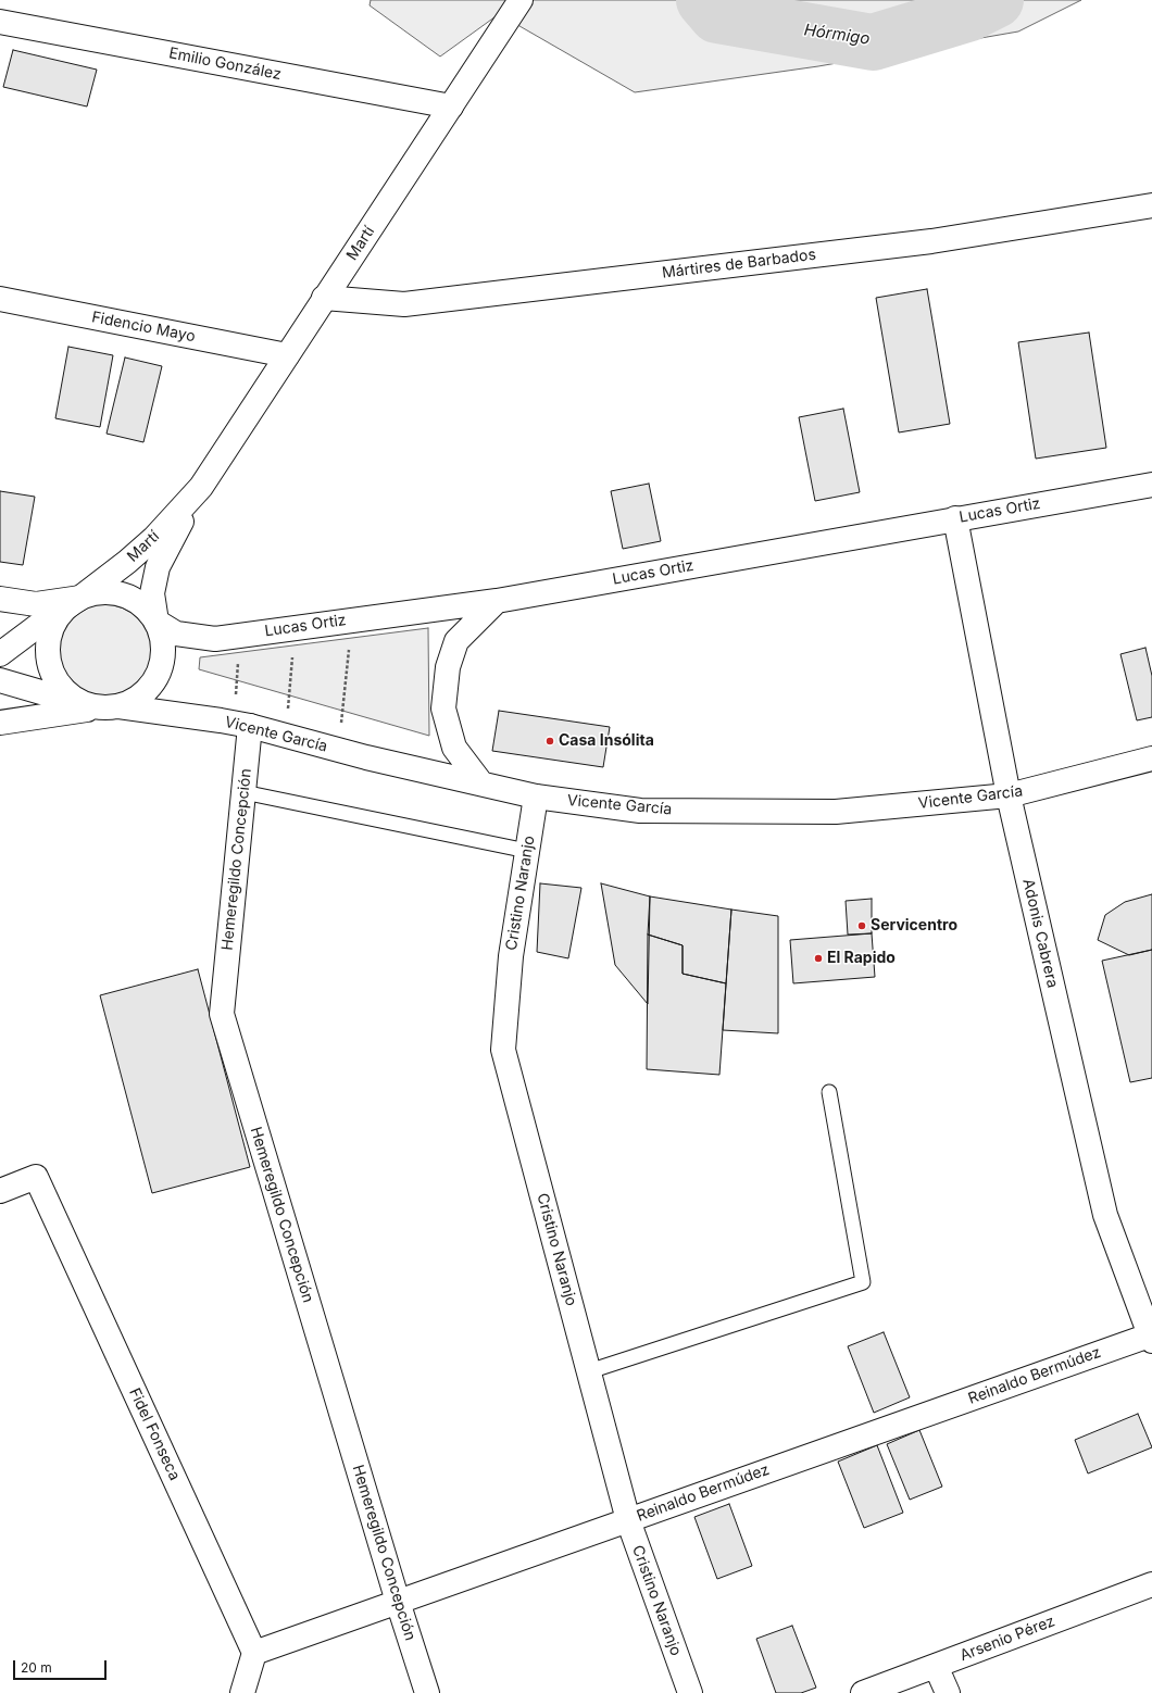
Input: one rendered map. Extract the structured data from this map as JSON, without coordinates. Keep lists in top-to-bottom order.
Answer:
{
  "streets": {
    "street": [
      "Emilio González",
      "Martí",
      "Mártires de Barbados",
      "Fidencio Mayo",
      "Lucas Ortiz",
      "Vicente García",
      "Hemeregildo Concepción",
      "Cristino Naranjo",
      "Adonis Cabrera",
      "Reinaldo Bermúdez",
      "Fidel Fonseca",
      "Arsenio Pérez"
    ]
  },
  "crossings": [
    ["Emilio González", "Martí"],
    ["Martí", "Mártires de Barbados"],
    ["Martí", "Fidencio Mayo"],
    ["Martí", "Lucas Ortiz"],
    ["Martí", "Vicente García"],
    ["Lucas Ortiz", "Vicente García"],
    ["Lucas Ortiz", "Adonis Cabrera"],
    ["Vicente García", "Hemeregildo Concepción"],
    ["Vicente García", "Cristino Naranjo"],
    ["Vicente García", "Adonis Cabrera"],
    ["Hemeregildo Concepción", "Reinaldo Bermúdez"],
    ["Cristino Naranjo", "Reinaldo Bermúdez"],
    ["Adonis Cabrera", "Reinaldo Bermúdez"],
    ["Reinaldo Bermúdez", "Fidel Fonseca"]
  ],
  "water": ["Hórmigo"],
  "places": ["Casa Insólita", "Servicentro", "El Rapido"],
  "scale_bar": "20 m"
}
